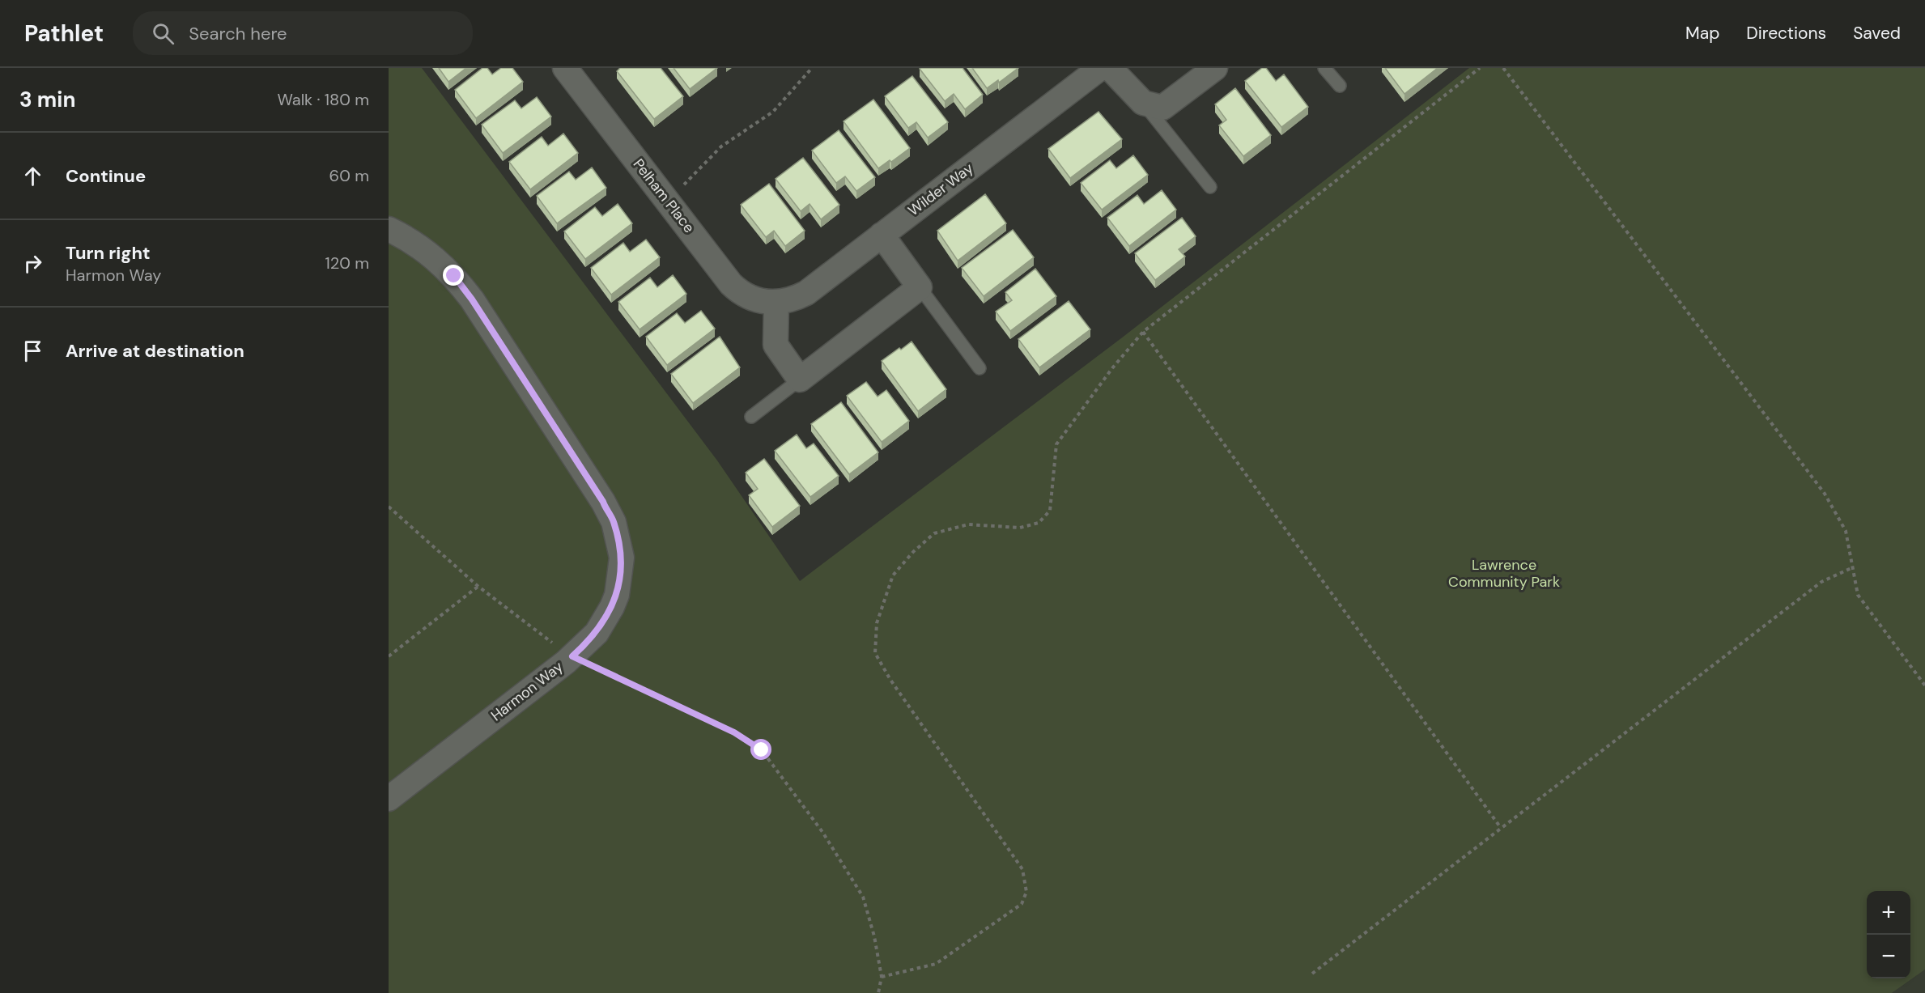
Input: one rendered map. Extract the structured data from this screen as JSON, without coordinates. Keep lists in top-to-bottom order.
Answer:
{
  "streets": {
    "street": ["Wilder Way", "Pelham Place", "Harmon Way"]
  },
  "crossings": [
    ["Wilder Way", "Pelham Place"]
  ],
  "parks": ["Lawrence Community Park"],
  "page": {
    "header": "Pathlet",
    "search": "Search here",
    "nav": ["Map", "Directions", "Saved"],
    "heading": ["3 min", "Walk · 180 m"],
    "list": [
      ["Continue", "60 m"],
      ["Turn right", "Harmon Way", "120 m"],
      "Arrive at destination"
    ],
    "map_buttons": ["+", "−"]
  }
}
